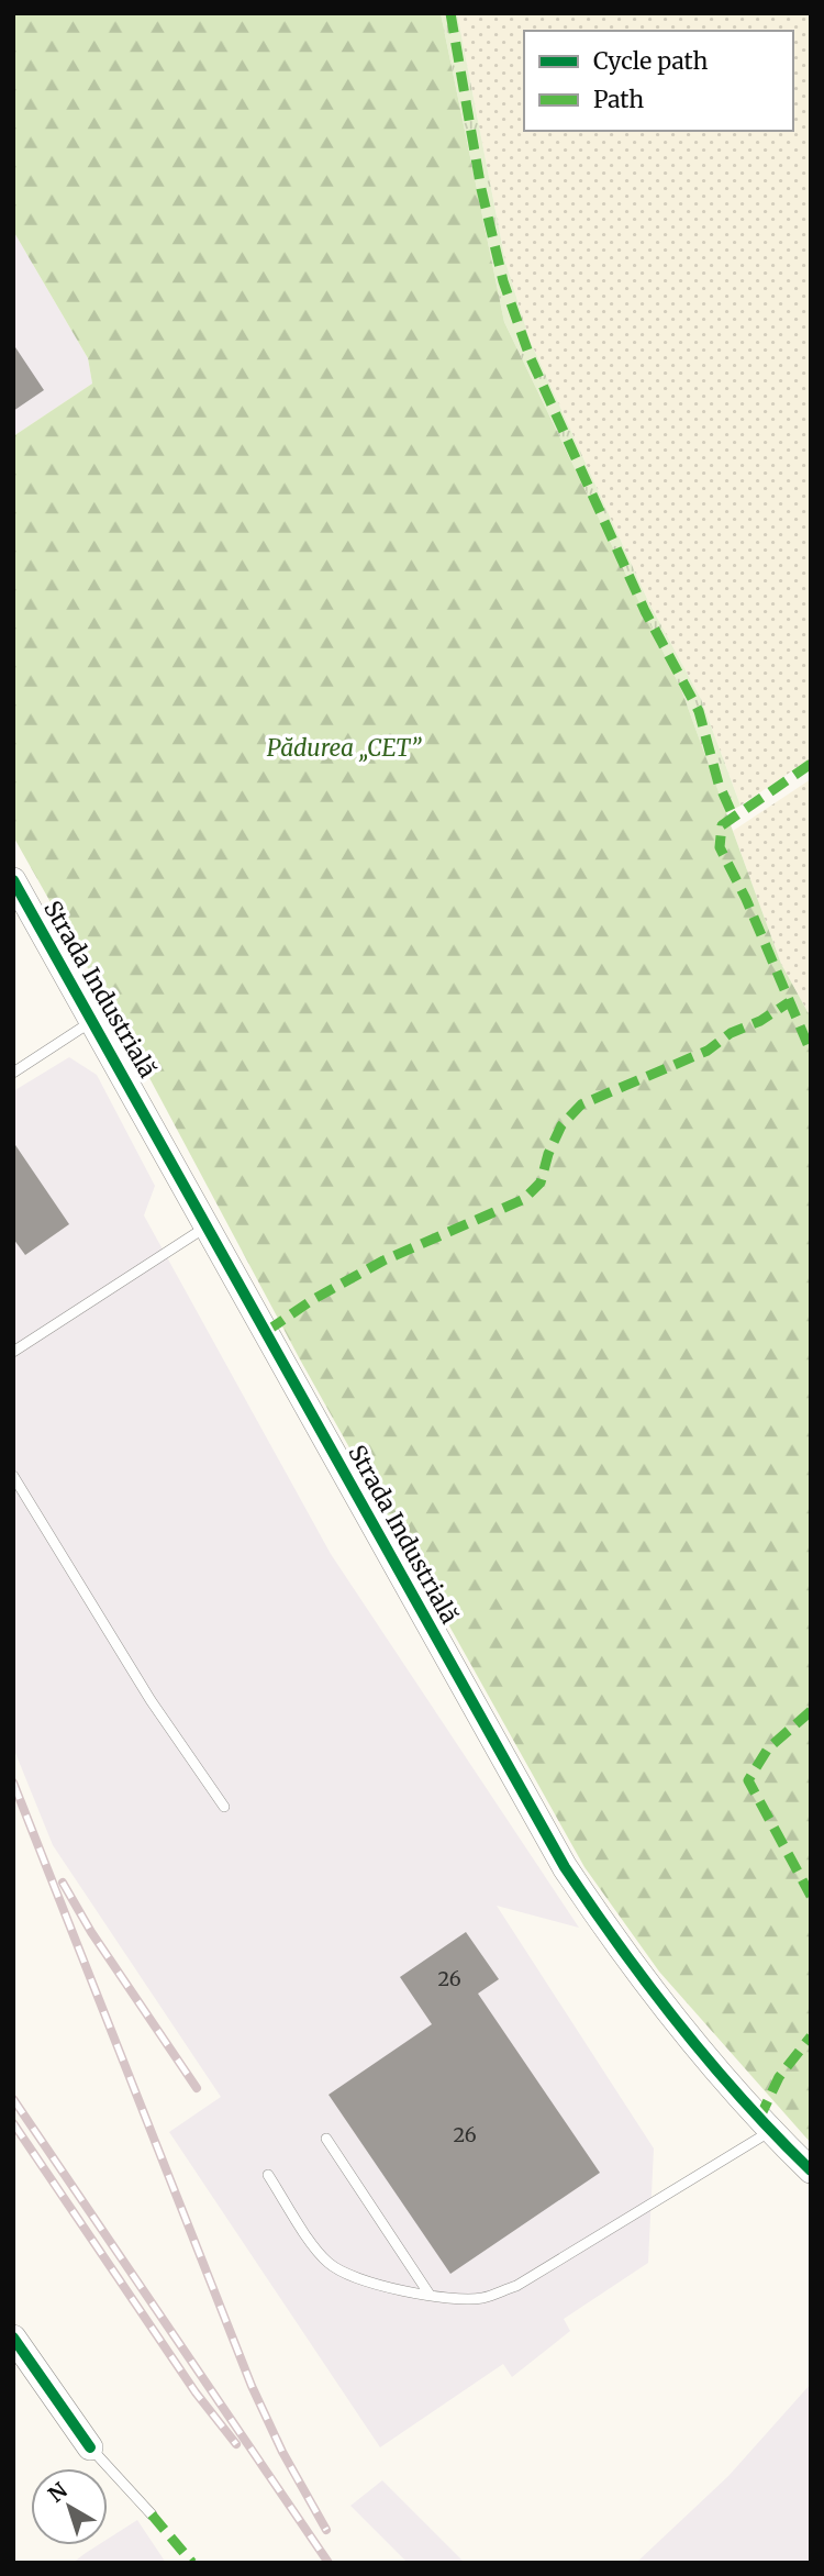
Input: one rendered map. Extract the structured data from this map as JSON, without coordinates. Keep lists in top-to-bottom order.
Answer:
{
  "streets": {
    "street": ["Strada Industrială"]
  },
  "parks": ["Pădurea „CET”"],
  "house_numbers": ["26", "26"],
  "legend": ["Cycle path", "Path"],
  "north": "top left"
}
